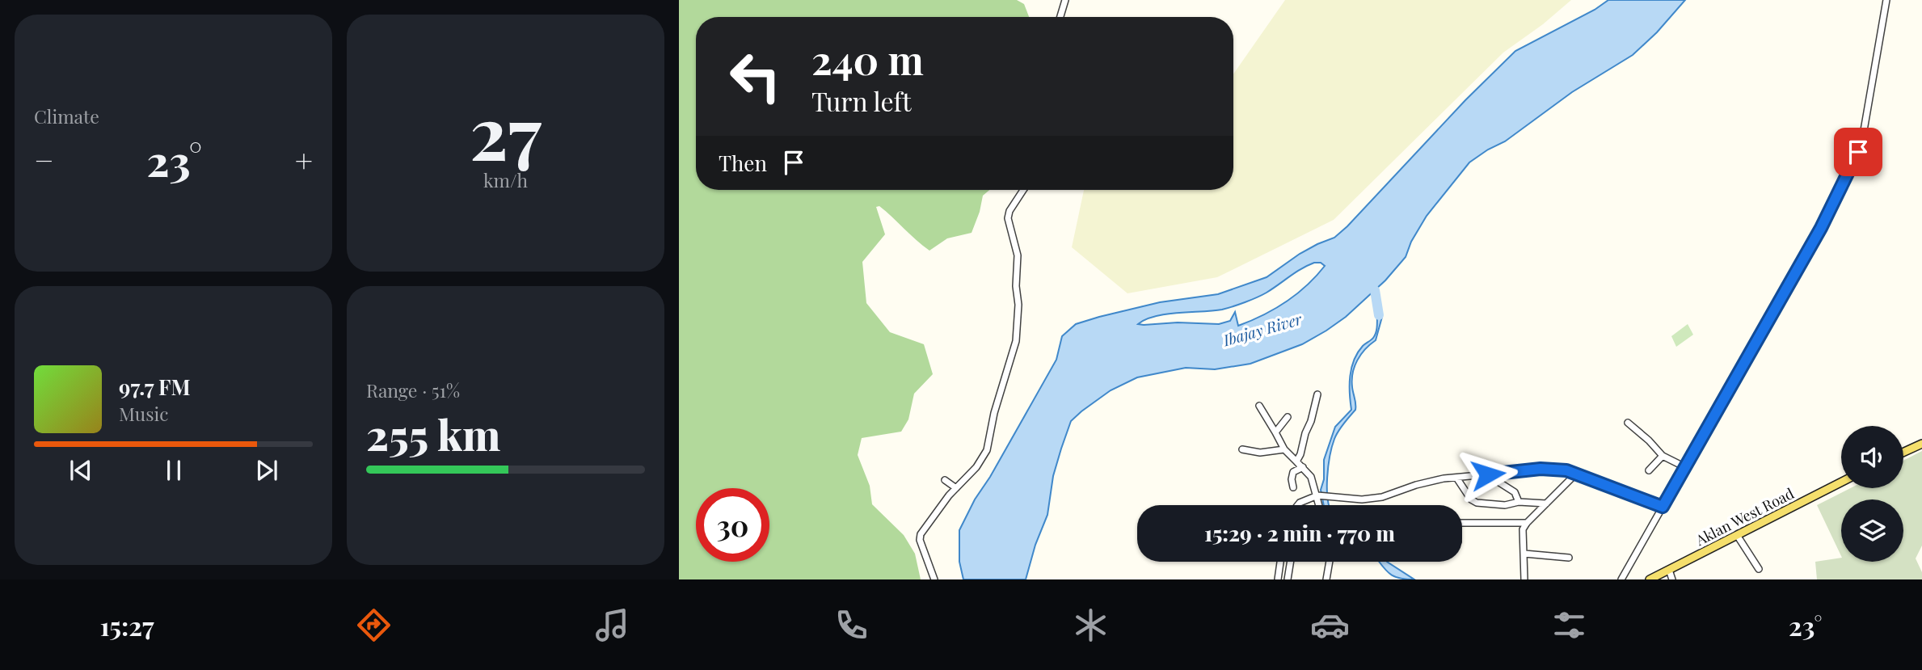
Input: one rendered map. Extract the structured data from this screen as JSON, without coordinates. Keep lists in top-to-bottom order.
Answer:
{
  "streets": {
    "main road": ["Aklan West Road"]
  },
  "water": ["Ibajay River"],
  "page": {
    "tile": [
      "Climate",
      ["27", "km/h"],
      ["Range · 51%", "255 km"]
    ],
    "turn": ["240 m", "Turn left"],
    "then": "Then",
    "heat": ["−", "23°", "+"],
    "song": ["97.7 FM", "Music"],
    "limit": "30",
    "trip": "15:29 · 2 min · 770 m",
    "tabs": ["15:27", "23°"]
  }
}
